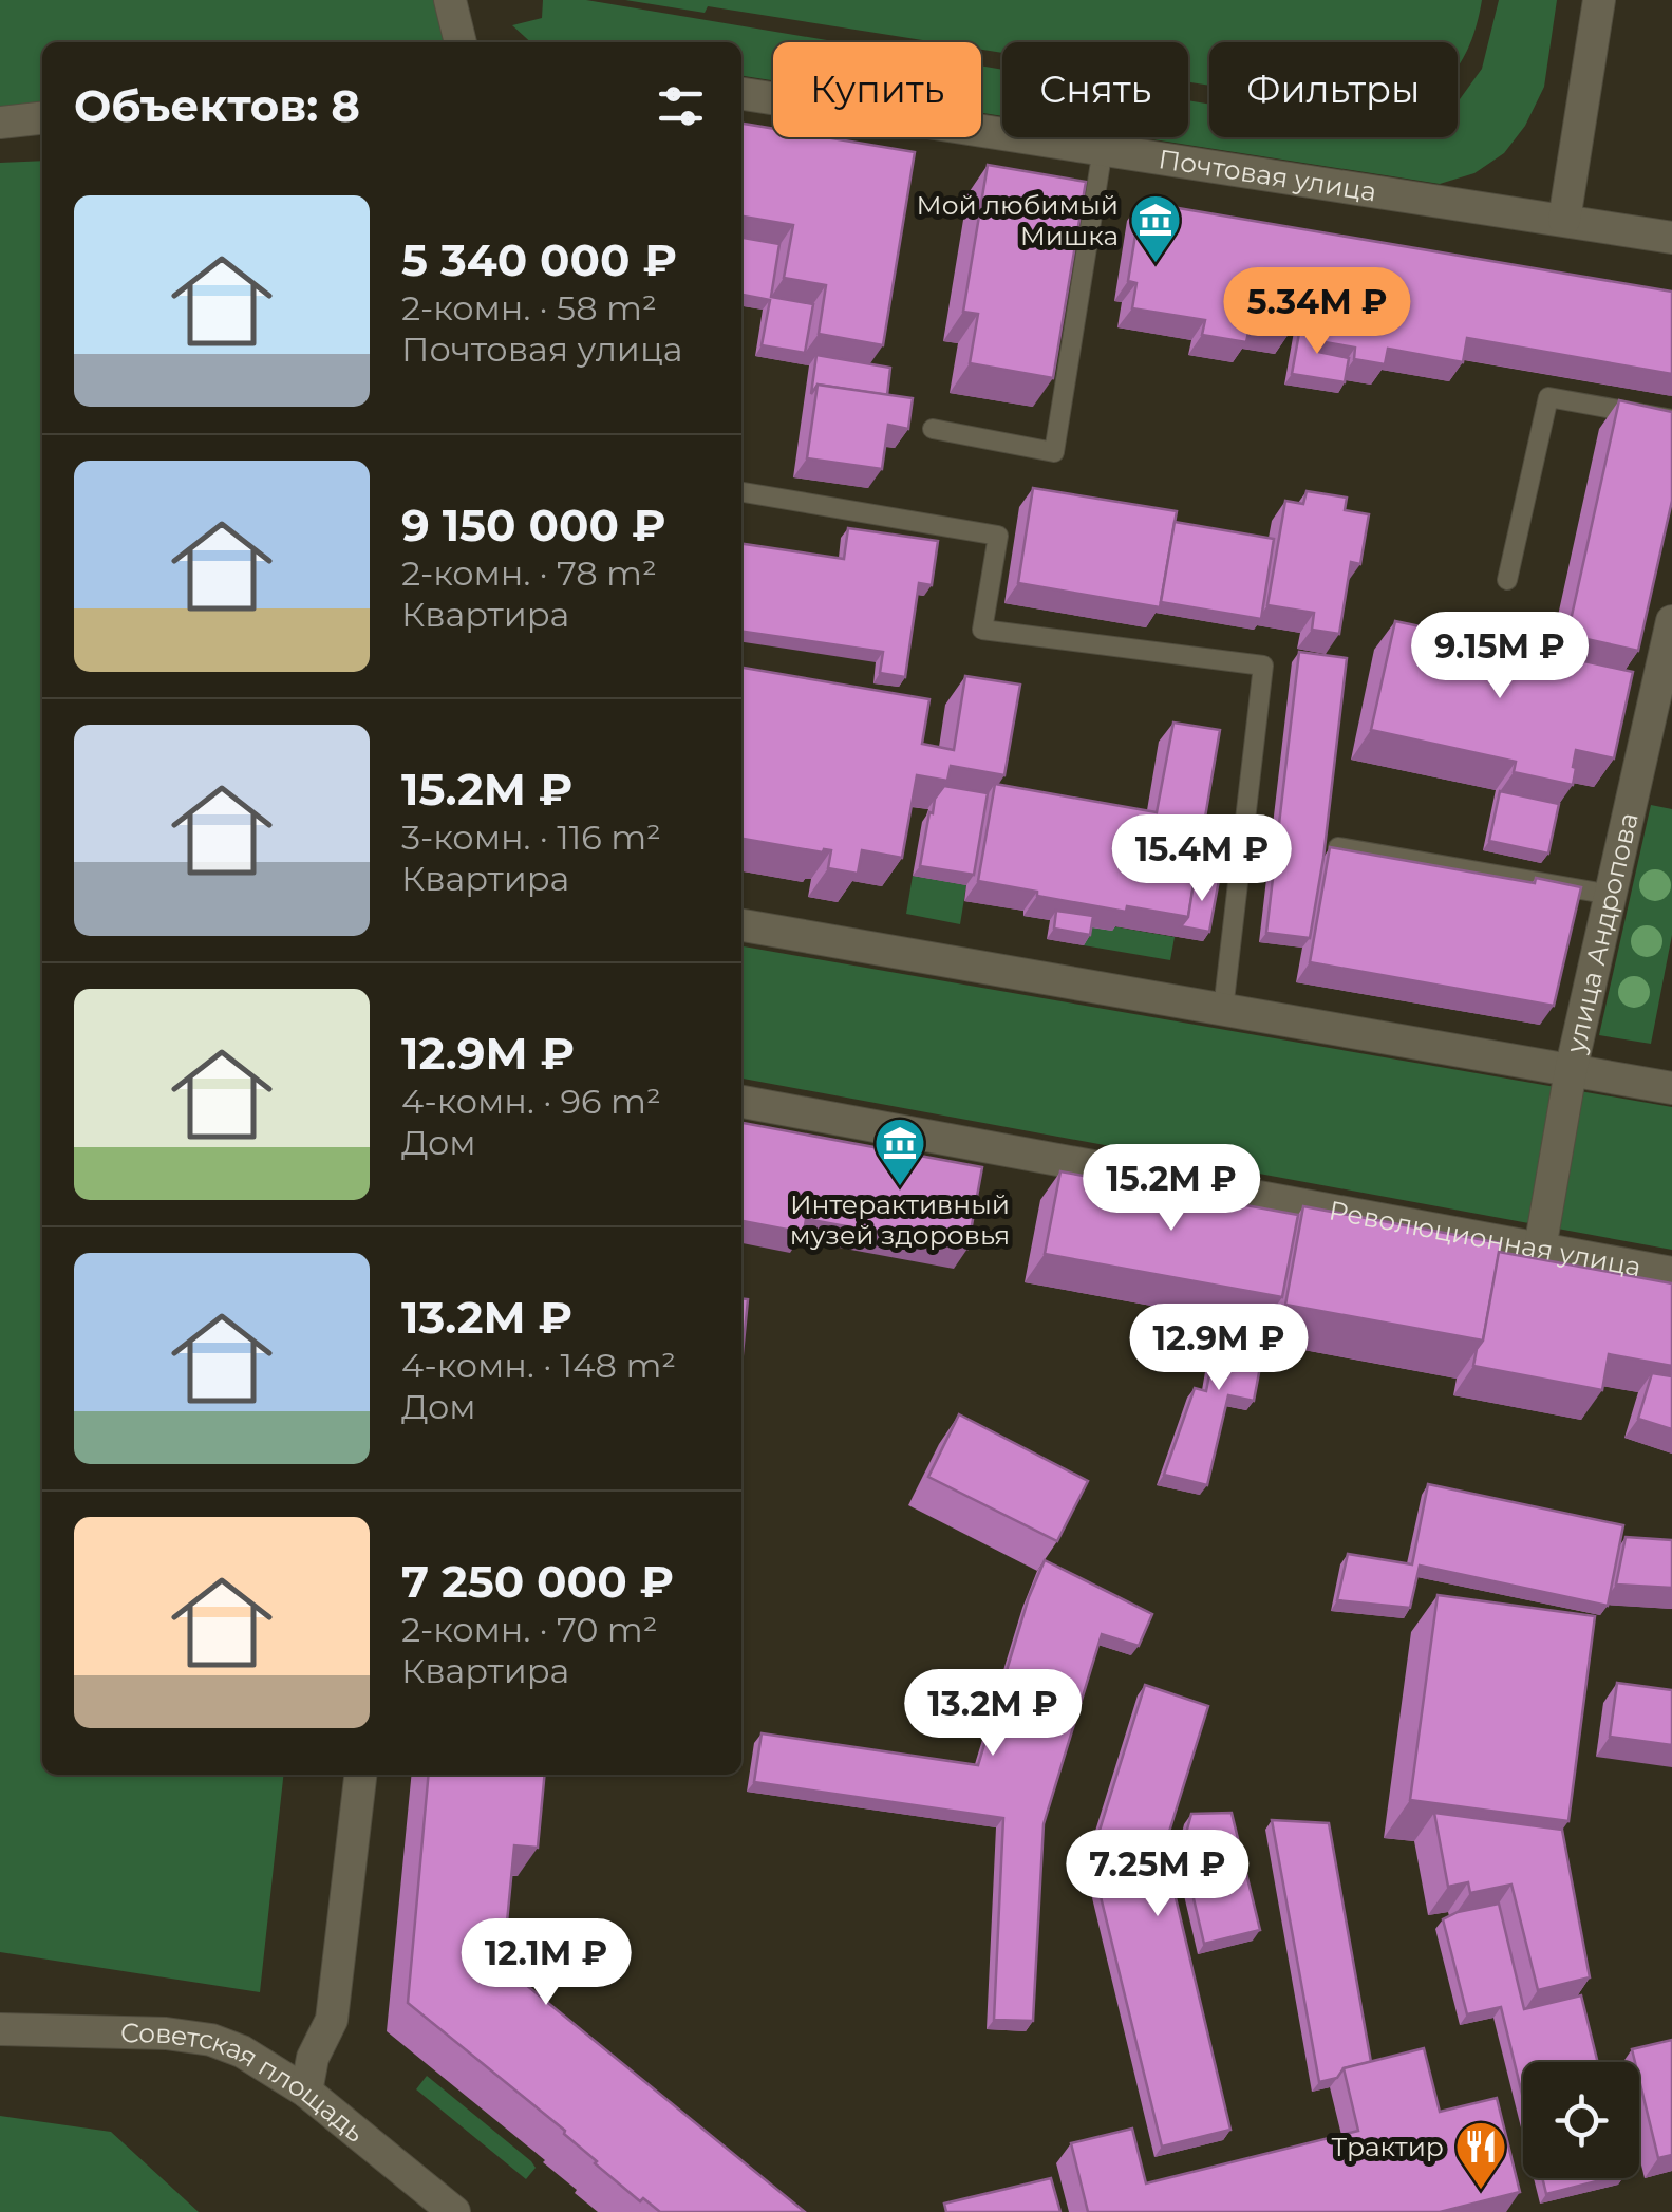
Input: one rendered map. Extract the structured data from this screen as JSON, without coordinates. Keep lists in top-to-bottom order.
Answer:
{
  "streets": {
    "street": [
      "Почтовая улица",
      "улица Андропова",
      "Революционная улица",
      "Советская площадь"
    ]
  },
  "crossings": [
    ["улица Андропова", "Революционная улица"]
  ],
  "places": {
    "museum": ["Мой любимый Мишка", "Интерактивный музей здоровья"],
    "restaurant": ["Трактир"]
  },
  "page": {
    "chip": ["Купить", "Снять", "Фильтры"],
    "heading": "Объектов: 8",
    "list": [
      {
        "name": "5 340 000 ₽",
        "note": "2-комн. · 58 m² · Почтовая улица"
      },
      {
        "name": "9 150 000 ₽",
        "note": "2-комн. · 78 m² · Квартира"
      },
      {
        "name": "15.2M ₽",
        "note": "3-комн. · 116 m² · Квартира"
      },
      {
        "name": "12.9M ₽",
        "note": "4-комн. · 96 m² · Дом"
      },
      {
        "name": "13.2M ₽",
        "note": "4-комн. · 148 m² · Дом"
      },
      {
        "name": "7 250 000 ₽",
        "note": "2-комн. · 70 m² · Квартира"
      }
    ],
    "price": [
      "5.34M ₽",
      "9.15M ₽",
      "15.4M ₽",
      "15.2M ₽",
      "12.9M ₽",
      "13.2M ₽",
      "7.25M ₽",
      "12.1M ₽"
    ]
  }
}
